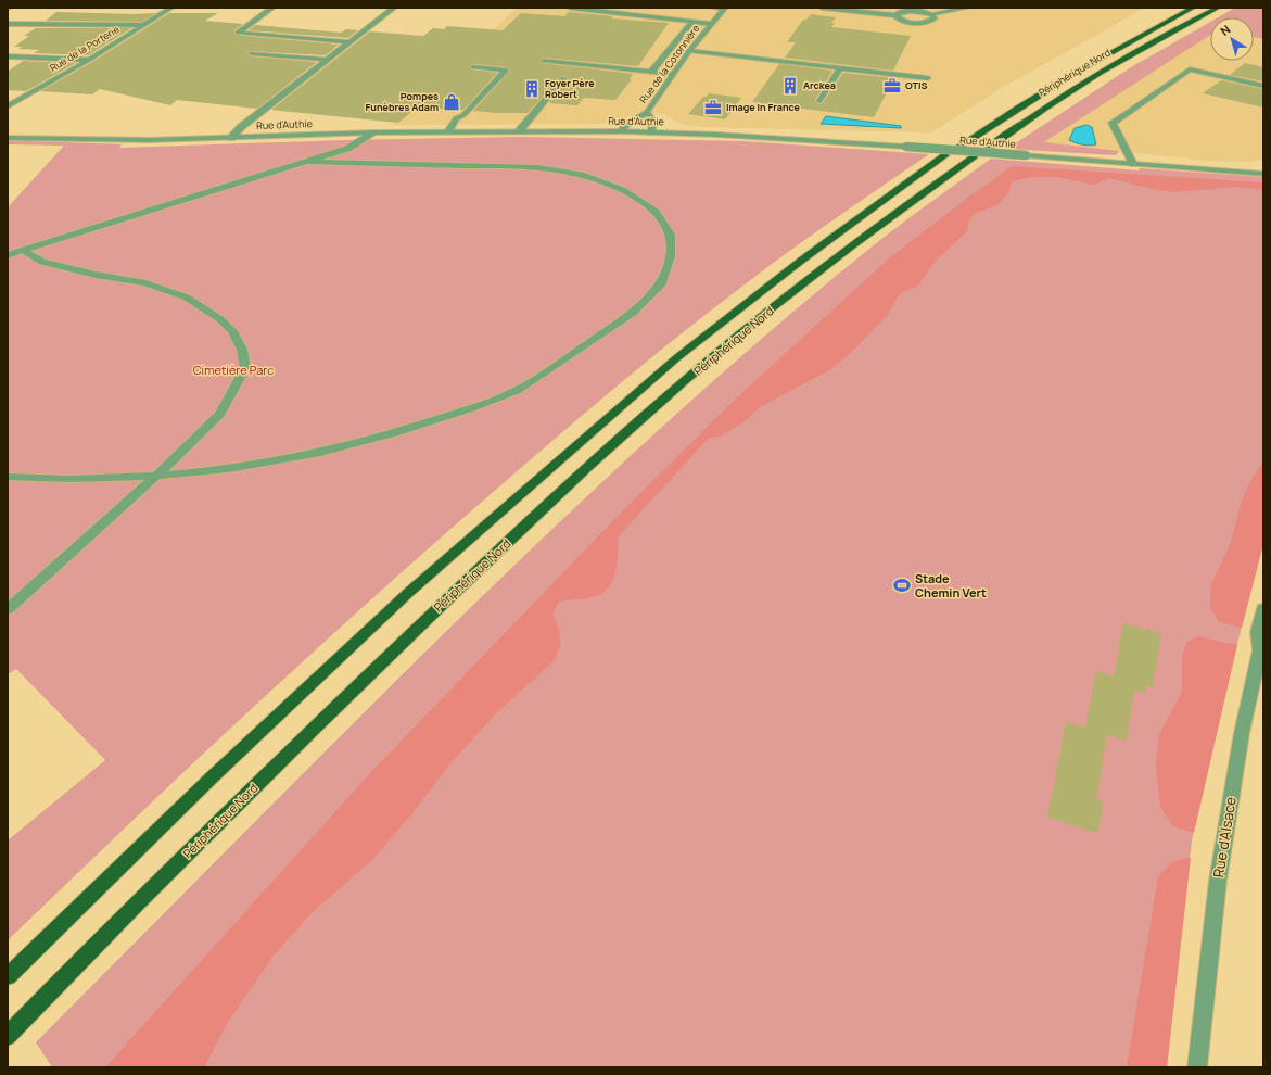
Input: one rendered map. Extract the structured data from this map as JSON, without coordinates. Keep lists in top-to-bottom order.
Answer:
{
  "streets": {
    "highway": ["Périphérique Nord"],
    "street": [
      "Rue de la Porterie",
      "Rue de la Cotonnière",
      "Rue d'Authie",
      "Rue d'Alsace"
    ]
  },
  "crossings": [
    ["Rue de la Cotonnière", "Rue d'Authie"]
  ],
  "parks": ["Cimetière Parc"],
  "places": {
    "building": ["Arckea", "Foyer Père Robert"],
    "office": ["OTIS", "Image in France"],
    "shop": ["Pompes Funèbres Adam"],
    "sports": ["Stade Chemin Vert"]
  },
  "north": "top left"
}
